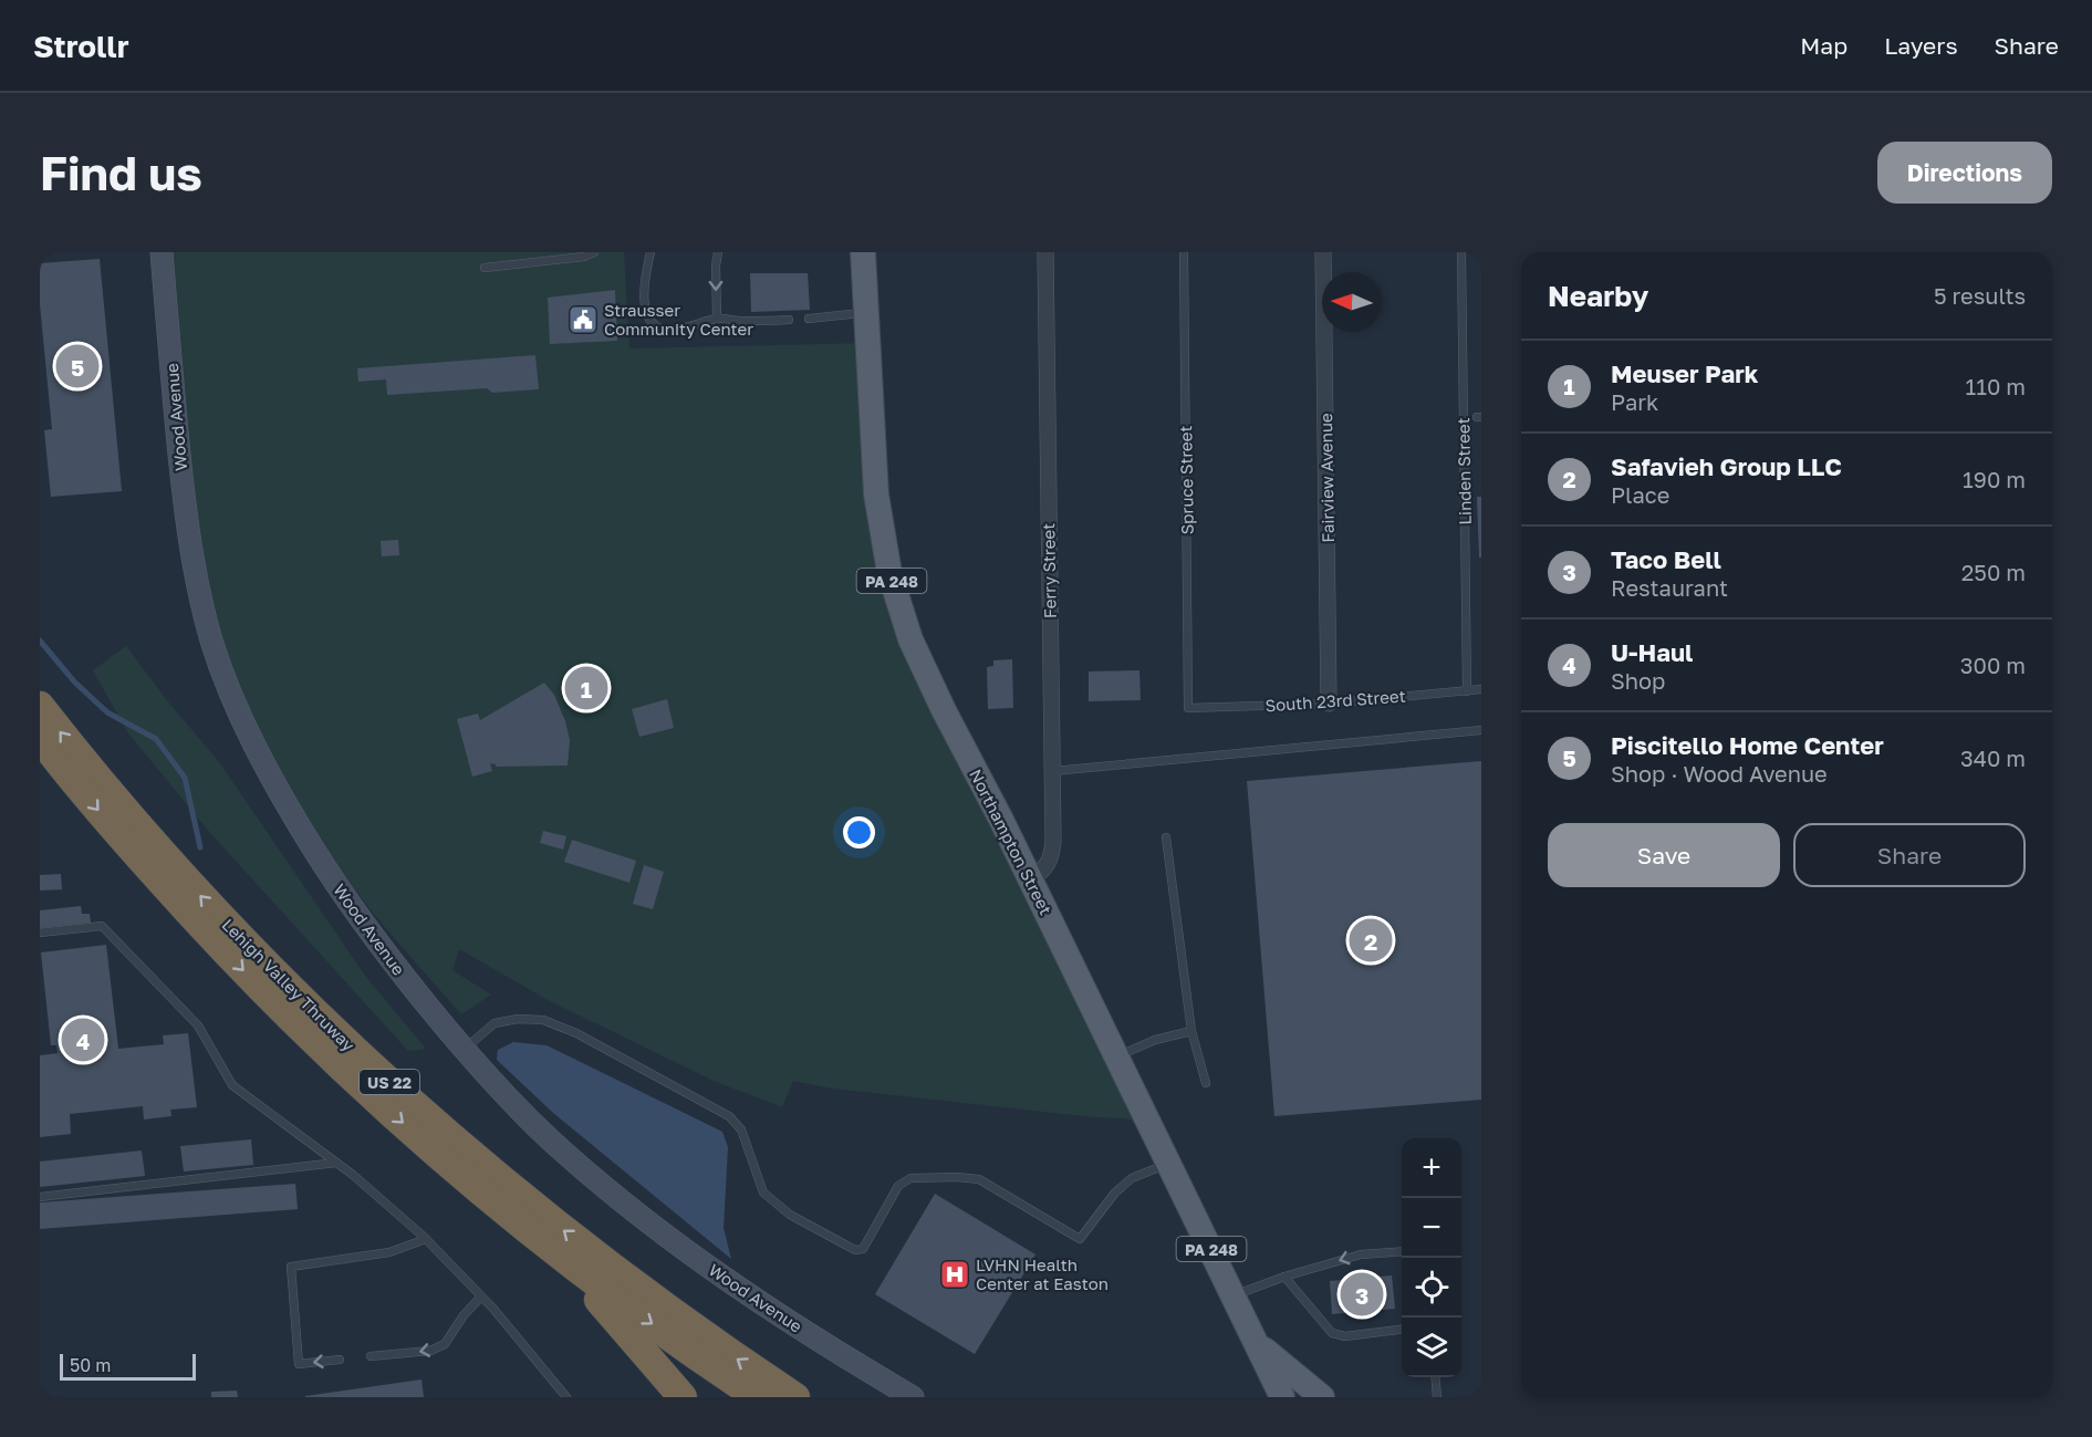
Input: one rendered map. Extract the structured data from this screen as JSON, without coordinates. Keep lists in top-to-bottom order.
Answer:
{
  "streets": {
    "highway": ["Lehigh Valley Thruway", "US 22"],
    "main road": ["Wood Avenue", "PA 248", "Northampton Street"],
    "street": ["Fairview Avenue", "Ferry Street"],
    "lane": ["Linden Street", "Spruce Street", "South 23rd Street"]
  },
  "crossings": [
    ["Linden Street", "South 23rd Street"],
    ["Fairview Avenue", "South 23rd Street"],
    ["Spruce Street", "South 23rd Street"],
    ["Ferry Street", "Northampton Street"]
  ],
  "places": {
    "public building": ["Strausser Community Center"],
    "hospital": ["LVHN Health Center at Easton"]
  },
  "scale_bar": "50 m",
  "north": "left",
  "page": {
    "header": "Strollr",
    "nav": ["Map", "Layers", "Share"],
    "buttons": [
      "Directions",
      ["Save", "Share"]
    ],
    "title": "Find us",
    "heading": ["Nearby", "5 results"],
    "list": [
      {
        "mark": "1",
        "name": "Meuser Park",
        "note": "Park",
        "value": "110 m"
      },
      {
        "mark": "2",
        "name": "Safavieh Group LLC",
        "note": "Place",
        "value": "190 m"
      },
      {
        "mark": "3",
        "name": "Taco Bell",
        "note": "Restaurant",
        "value": "250 m"
      },
      {
        "mark": "4",
        "name": "U-Haul",
        "note": "Shop",
        "value": "300 m"
      },
      {
        "mark": "5",
        "name": "Piscitello Home Center",
        "note": "Shop · Wood Avenue",
        "value": "340 m"
      }
    ],
    "pins": [
      "5",
      "1",
      "2",
      "4",
      "3"
    ],
    "map_buttons": ["+", "−"],
    "scale": "50 m"
  }
}
